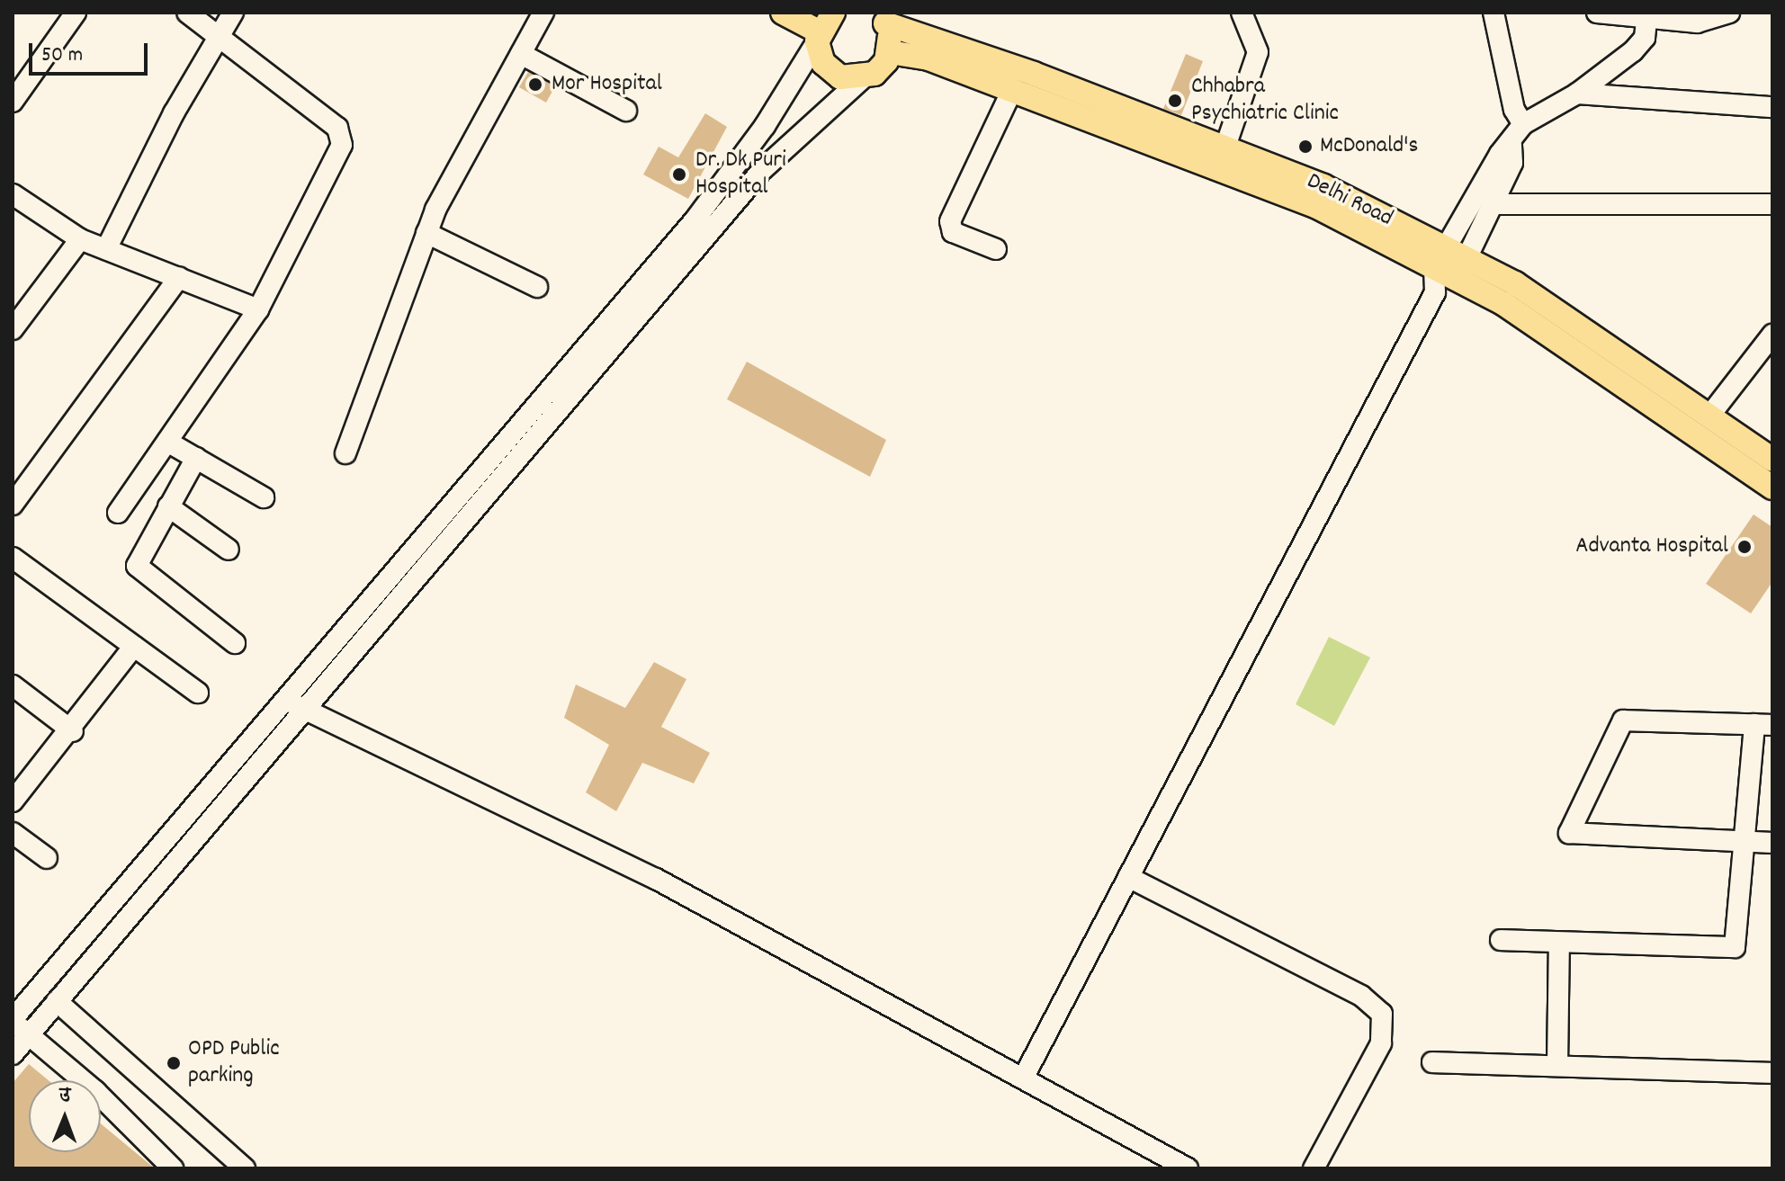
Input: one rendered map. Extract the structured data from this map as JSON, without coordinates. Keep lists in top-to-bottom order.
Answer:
{
  "streets": {
    "main road": ["Delhi Road"]
  },
  "places": [
    "Mor Hospital",
    "Chhabra Psychiatric Clinic",
    "McDonald's",
    "Dr. Dk Puri Hospital",
    "Advanta Hospital",
    "OPD Public parking"
  ],
  "scale_bar": "50 m",
  "north": "top"
}
